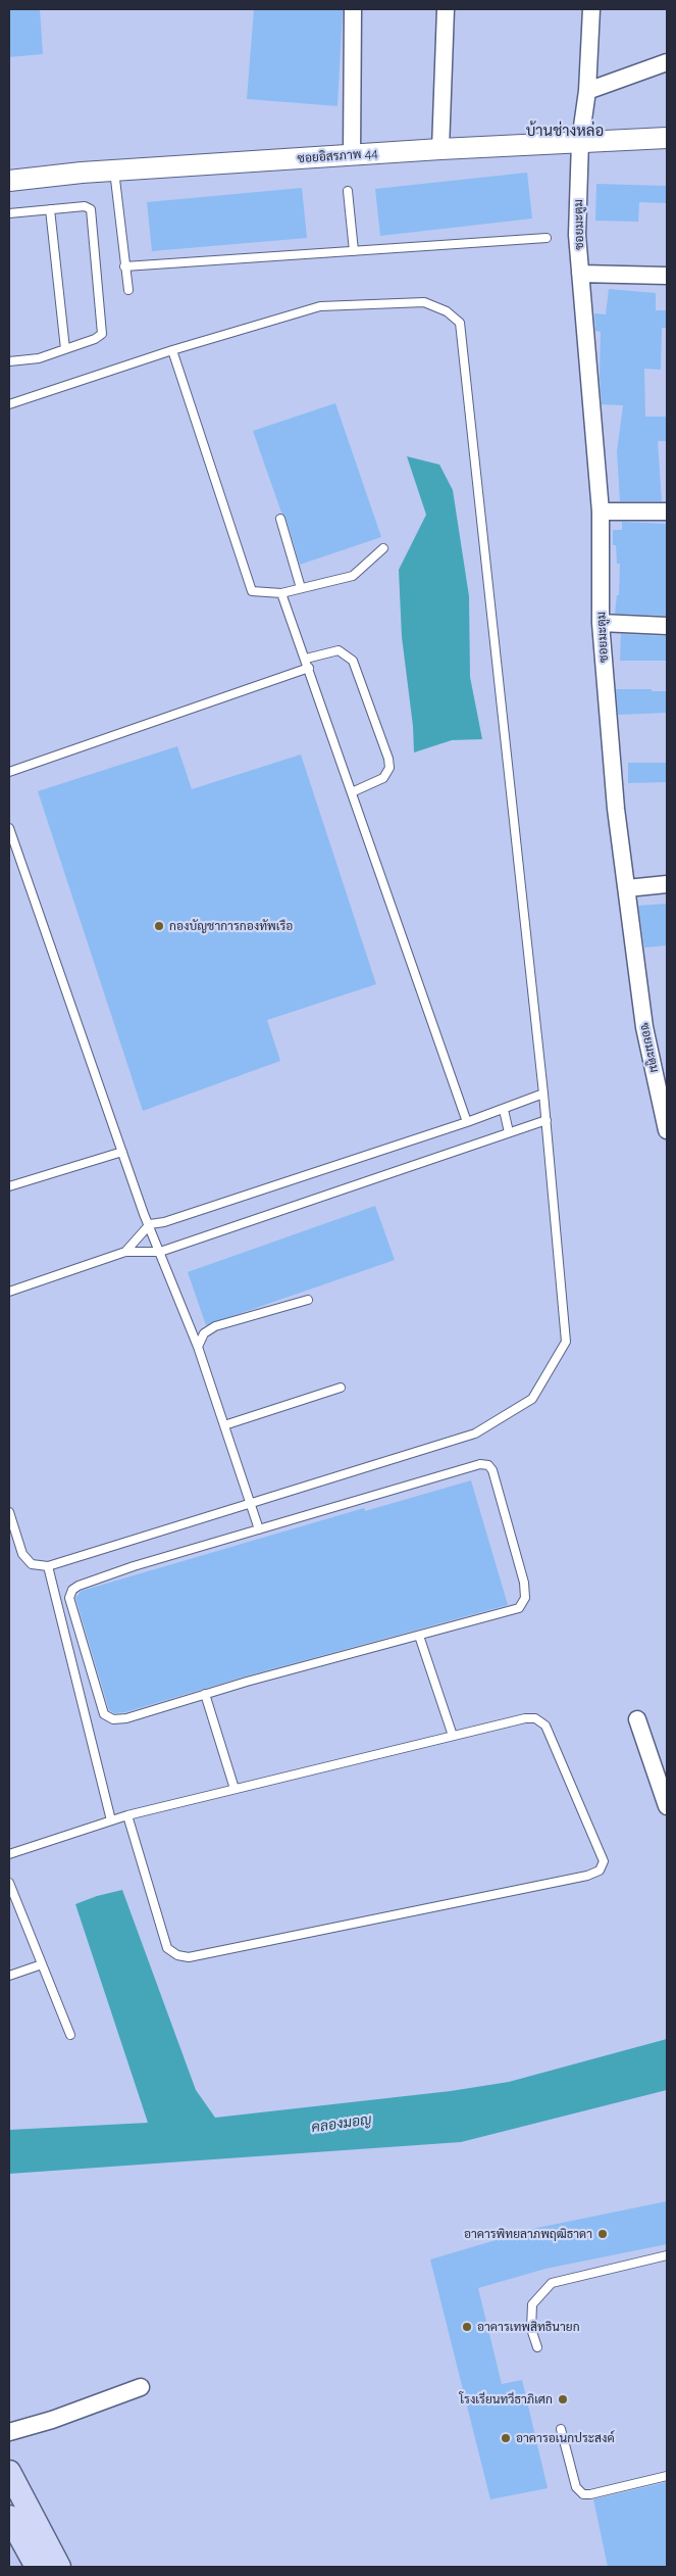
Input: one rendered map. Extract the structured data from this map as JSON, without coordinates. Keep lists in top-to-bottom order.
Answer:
{
  "streets": {
    "street": ["ซอยอิสรภาพ 44", "ซอยมะตูม"]
  },
  "crossings": [
    ["ซอยอิสรภาพ 44", "ซอยมะตูม"]
  ],
  "districts": ["บ้านช่างหล่อ"],
  "water": ["คลองมอญ"],
  "places": [
    "กองบัญชาการกองทัพเรือ",
    "อาคารพิทยลาภพฤฒิธาดา",
    "อาคารเทพสิทธินายก",
    "โรงเรียนทวีธาภิเศก",
    "อาคารอเนกประสงค์"
  ]
}
